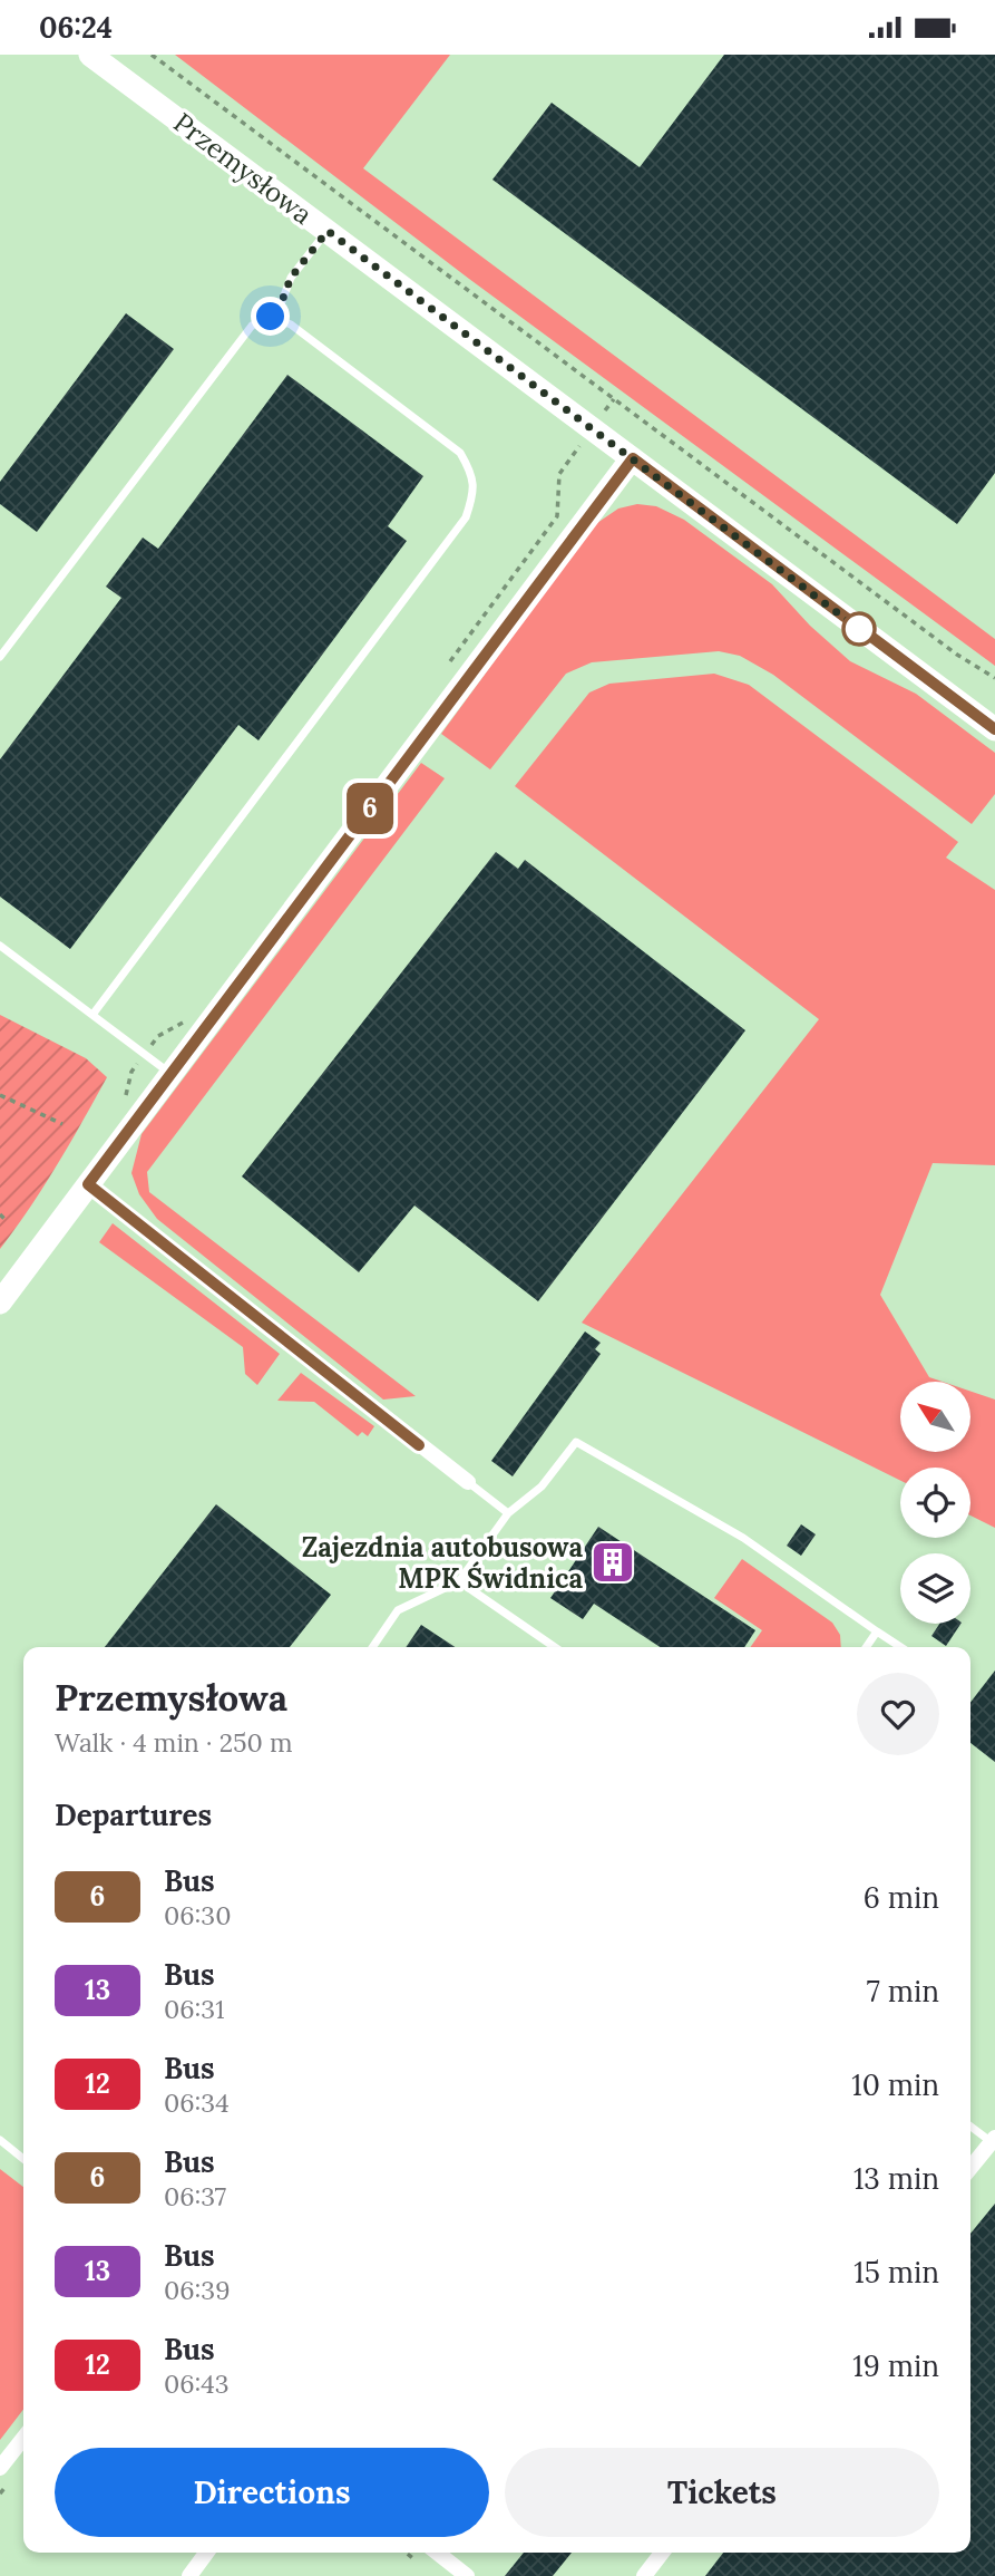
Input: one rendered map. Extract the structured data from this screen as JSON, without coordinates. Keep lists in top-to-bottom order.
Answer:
{
  "streets": {
    "main road": ["Przemysłowa"]
  },
  "places": {
    "building": ["Zajezdnia autobusowa MPK Świdnica"]
  },
  "lines": ["bus line 6"],
  "north": "top left",
  "page": {
    "status": "06:24",
    "on_map": "6",
    "heading": [
      ["Przemysłowa", "Walk · 4 min · 250 m"],
      "Departures"
    ],
    "list": [
      {
        "mark": "6",
        "name": "Bus",
        "note": "06:30",
        "value": "6 min"
      },
      {
        "mark": "13",
        "name": "Bus",
        "note": "06:31",
        "value": "7 min"
      },
      {
        "mark": "12",
        "name": "Bus",
        "note": "06:34",
        "value": "10 min"
      },
      {
        "mark": "6",
        "name": "Bus",
        "note": "06:37",
        "value": "13 min"
      },
      {
        "mark": "13",
        "name": "Bus",
        "note": "06:39",
        "value": "15 min"
      },
      {
        "mark": "12",
        "name": "Bus",
        "note": "06:43",
        "value": "19 min"
      }
    ],
    "buttons": ["Directions", "Tickets"]
  }
}
